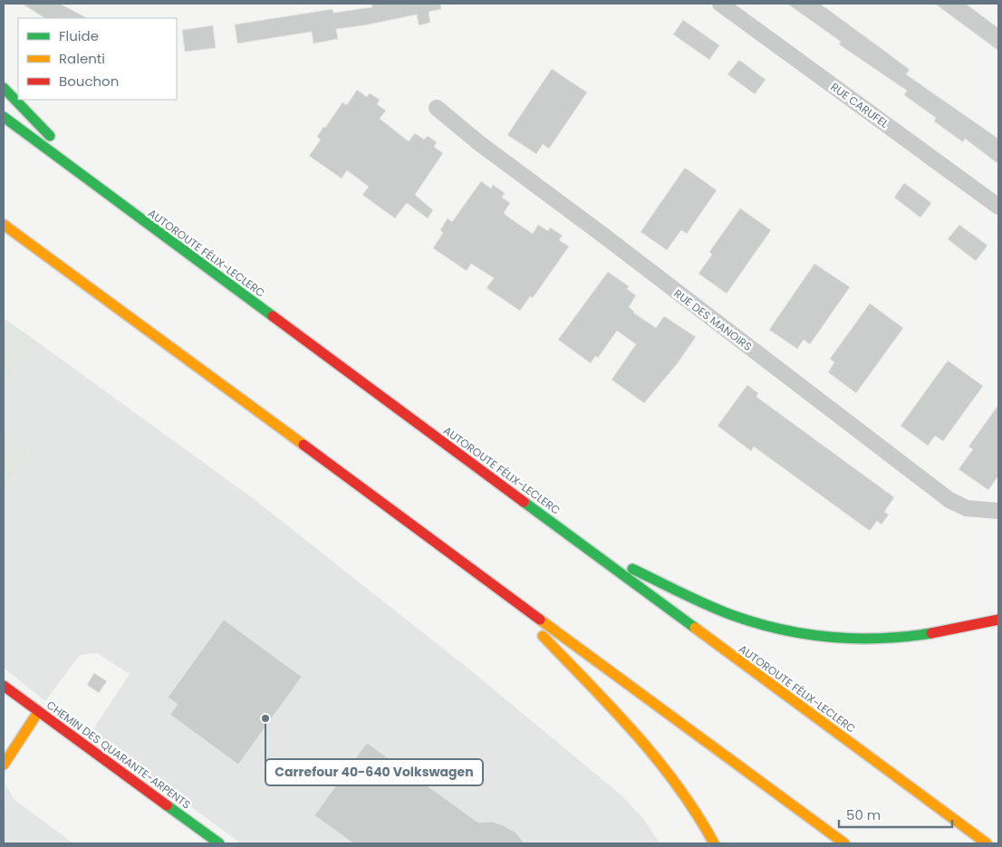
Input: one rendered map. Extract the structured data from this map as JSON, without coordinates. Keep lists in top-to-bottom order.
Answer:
{
  "streets": {
    "main road": ["AUTOROUTE FÉLIX-LECLERC", "CHEMIN DES QUARANTE-ARPENTS"],
    "street": ["RUE CARUFEL", "RUE DES MANOIRS"]
  },
  "places": ["Carrefour 40-640 Volkswagen"],
  "legend": ["Fluide", "Ralenti", "Bouchon"],
  "scale_bar": "50 m"
}
